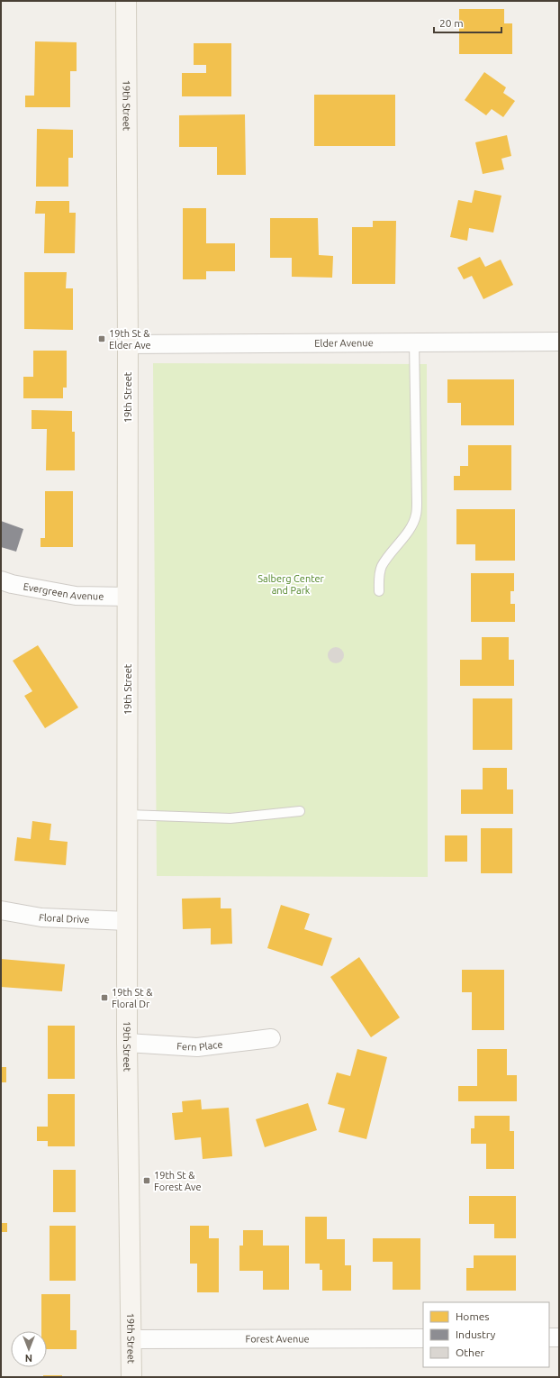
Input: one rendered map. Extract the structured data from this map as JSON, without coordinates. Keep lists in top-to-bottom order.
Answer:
{
  "streets": {
    "street": [
      "19th Street",
      "Elder Avenue",
      "Evergreen Avenue",
      "Floral Drive",
      "Fern Place",
      "Forest Avenue"
    ]
  },
  "crossings": [
    ["19th Street", "Elder Avenue"],
    ["19th Street", "Evergreen Avenue"],
    ["19th Street", "Floral Drive"],
    ["19th Street", "Fern Place"],
    ["19th Street", "Forest Avenue"]
  ],
  "parks": ["Salberg Center and Park"],
  "places": {
    "transit": ["19th St & Elder Ave", "19th St & Floral Dr", "19th St & Forest Ave"]
  },
  "legend": ["Homes", "Industry", "Other"],
  "scale_bar": "20 m",
  "north": "bottom"
}
